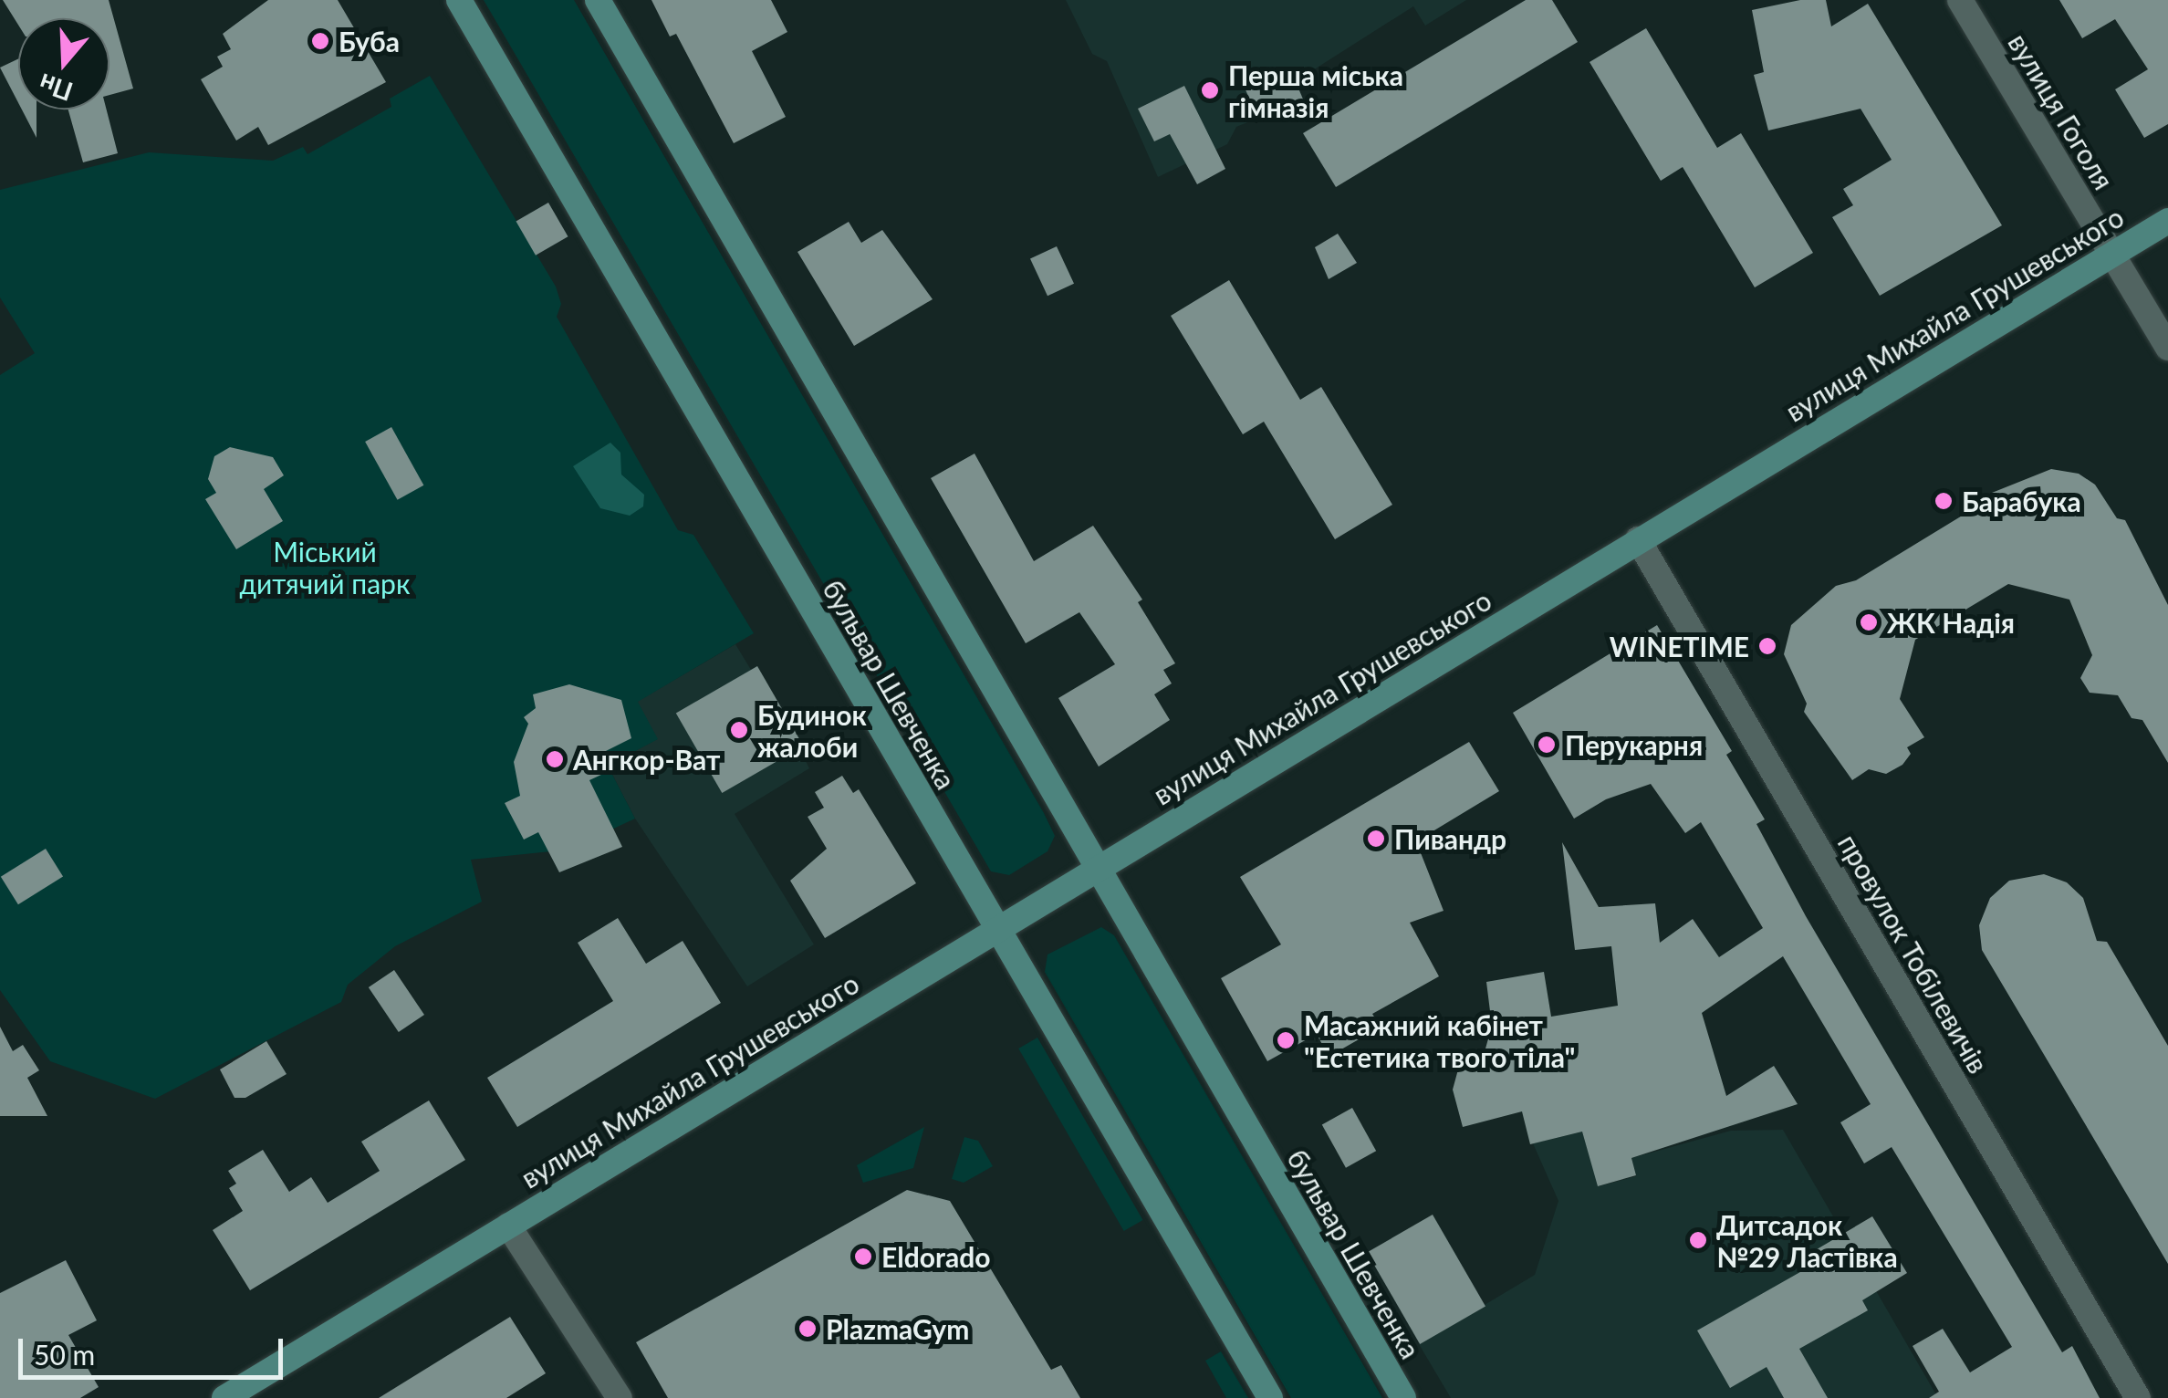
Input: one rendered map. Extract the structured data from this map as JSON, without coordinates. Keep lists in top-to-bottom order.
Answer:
{
  "streets": {
    "main road": ["вулиця Михайла Грушевського", "бульвар Шевченка"],
    "street": ["вулиця Гоголя", "провулок Тобілевичів"]
  },
  "crossings": [
    ["вулиця Гоголя", "вулиця Михайла Грушевського"],
    ["вулиця Михайла Грушевського", "бульвар Шевченка"],
    ["вулиця Михайла Грушевського", "провулок Тобілевичів"]
  ],
  "parks": ["Міський дитячий парк"],
  "places": [
    "Буба",
    "Перша міська гімназія",
    "Барабука",
    "ЖК Надія",
    "WINETIME",
    "Будинок жалоби",
    "Перукарня",
    "Ангкор-Ват",
    "Пивандр",
    "Масажний кабінет \"Естетика твого тіла\"",
    "Дитсадок №29 Ластівка",
    "Eldorado",
    "PlazmaGym"
  ],
  "scale_bar": "50 m",
  "north": "bottom"
}
